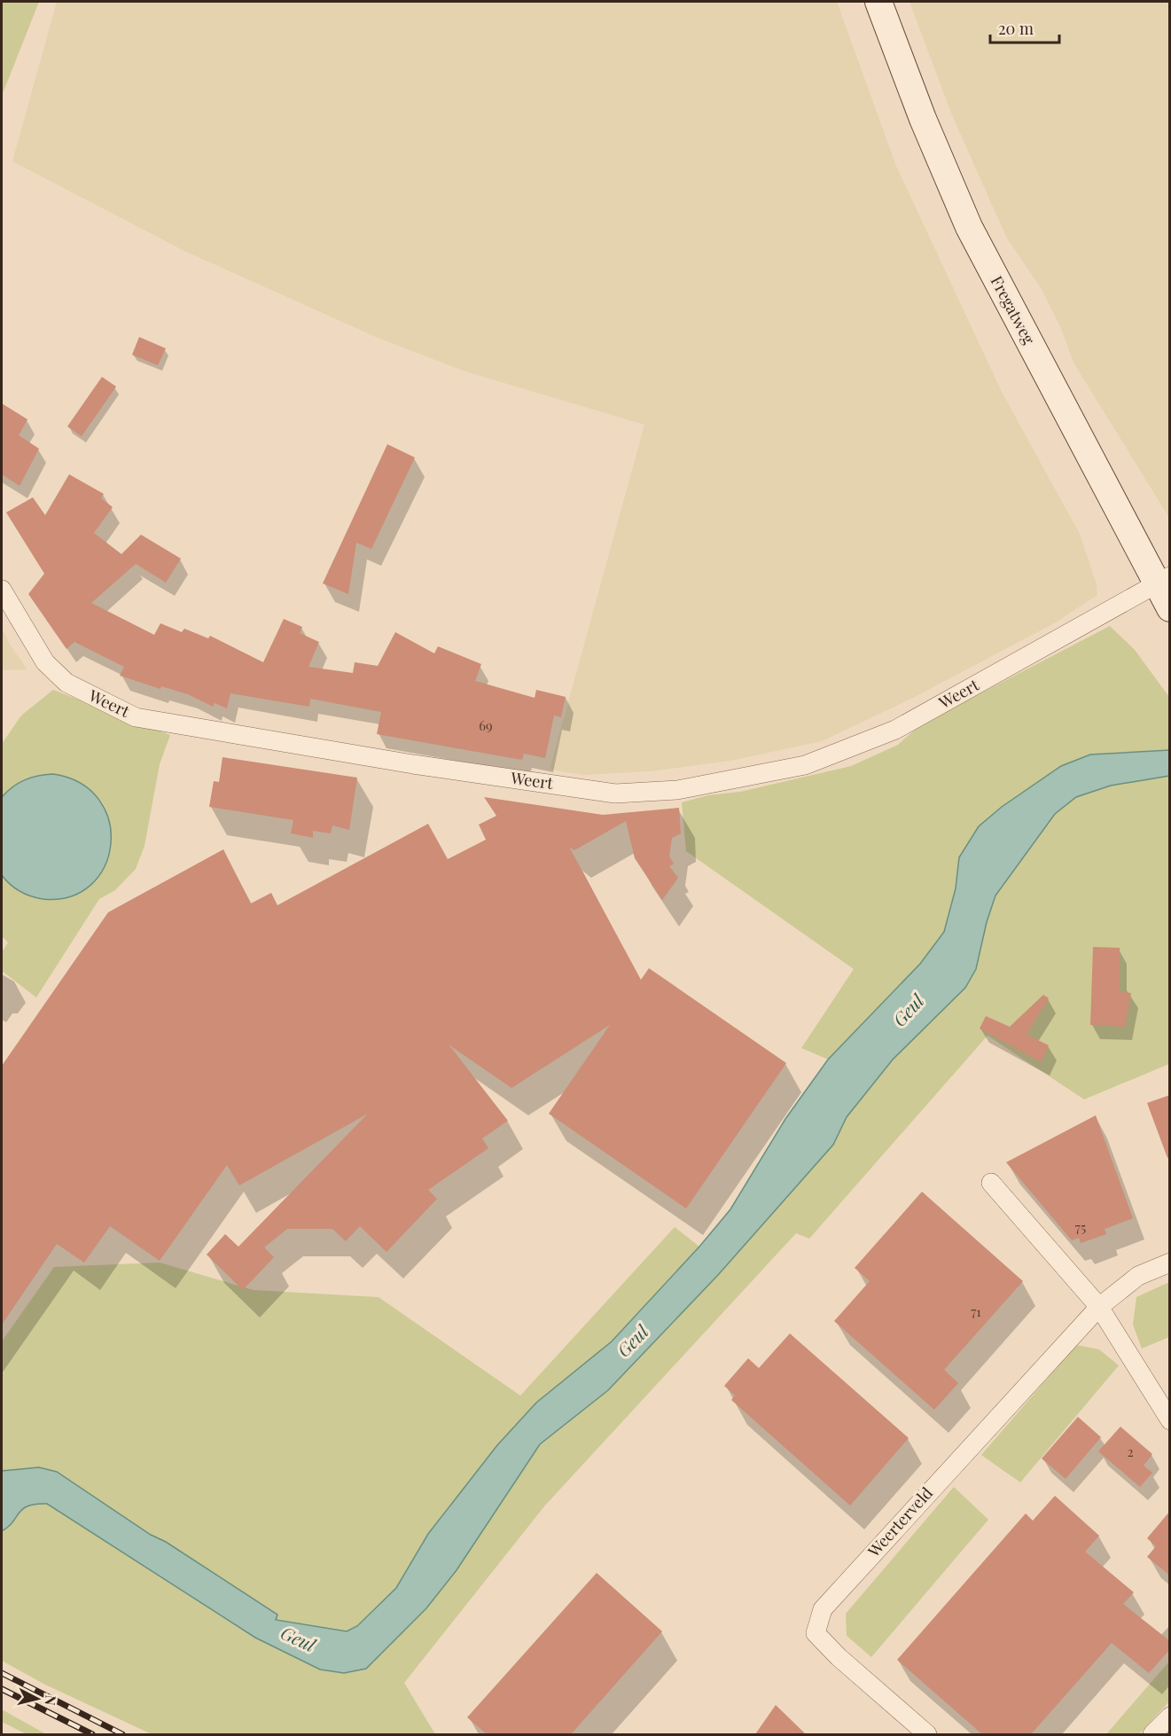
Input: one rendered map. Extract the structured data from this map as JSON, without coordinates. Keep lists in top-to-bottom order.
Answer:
{
  "streets": {
    "street": ["Fregatweg", "Weert", "Weerterveld"]
  },
  "crossings": [
    ["Fregatweg", "Weert"]
  ],
  "water": ["Geul"],
  "house_numbers": [
    "69",
    "75",
    "71",
    "2"
  ],
  "scale_bar": "20 m",
  "north": "right"
}
